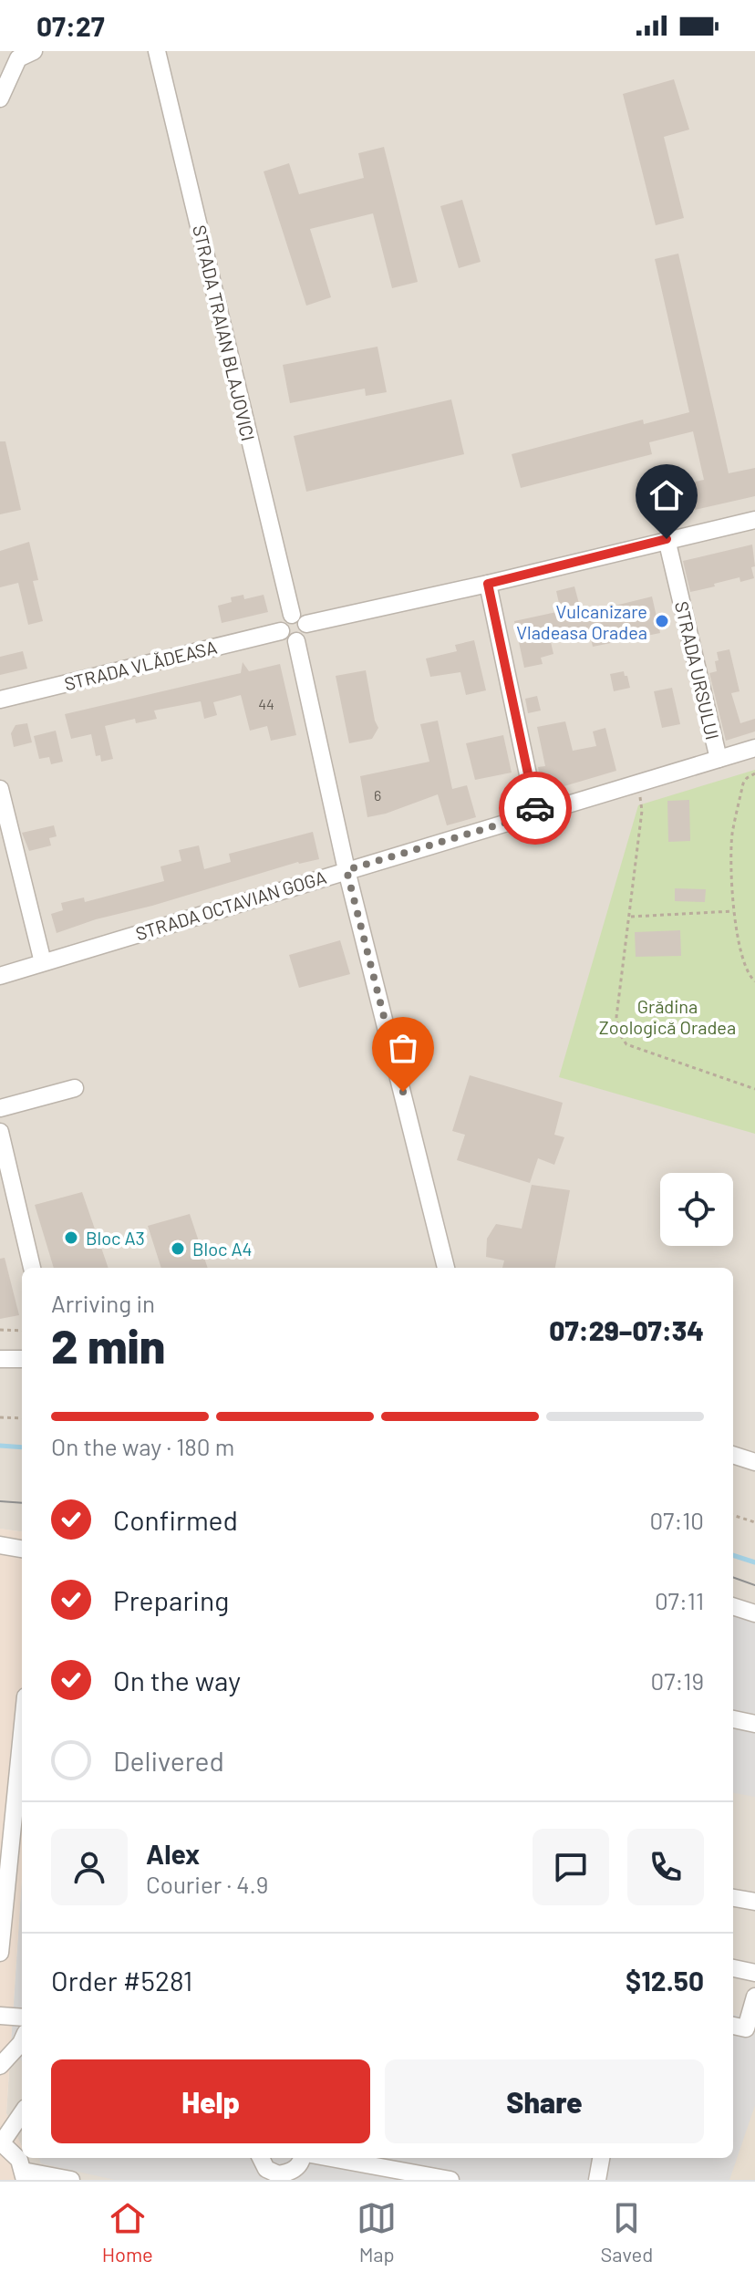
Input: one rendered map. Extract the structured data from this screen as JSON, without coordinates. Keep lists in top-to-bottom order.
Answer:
{
  "streets": {
    "street": [
      "STRADA TRAIAN BLAJOVICI",
      "STRADA VLĂDEASA",
      "STRADA URSULUI",
      "STRADA OCTAVIAN GOGA"
    ]
  },
  "crossings": [
    ["STRADA TRAIAN BLAJOVICI", "STRADA VLĂDEASA"],
    ["STRADA URSULUI", "STRADA OCTAVIAN GOGA"]
  ],
  "parks": ["Grădina Zoologică Oradea"],
  "places": ["Vulcanizare Vladeasa Oradea", "Bloc A3", "Bloc A4"],
  "house_numbers": ["44", "6"],
  "page": {
    "status": "07:27",
    "heading": ["2 min", "Arriving in", "07:29–07:34"],
    "panel": [
      "Alex",
      "Courier · 4.9",
      "Order #5281",
      "$12.50"
    ],
    "bar": "On the way · 180 m",
    "list": [
      ["Confirmed", "07:10"],
      ["Preparing", "07:11"],
      ["On the way", "07:19"],
      "Delivered"
    ],
    "buttons": ["Help", "Share"],
    "tabs": ["Home", "Map", "Saved"]
  }
}
